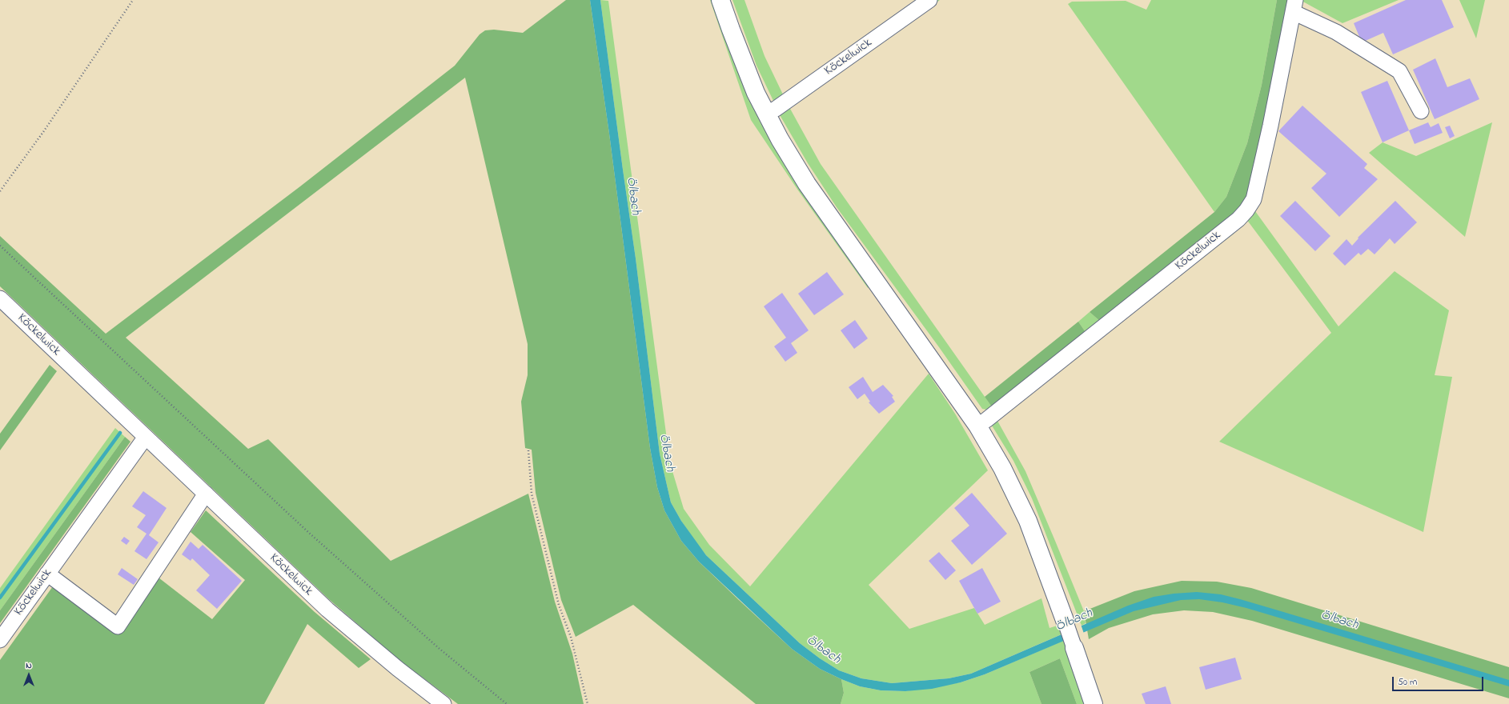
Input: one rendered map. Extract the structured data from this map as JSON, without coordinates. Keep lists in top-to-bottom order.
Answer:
{
  "streets": {
    "street": ["Köckelwick"]
  },
  "water": ["Ölbach"],
  "scale_bar": "50 m",
  "north": "top"
}
